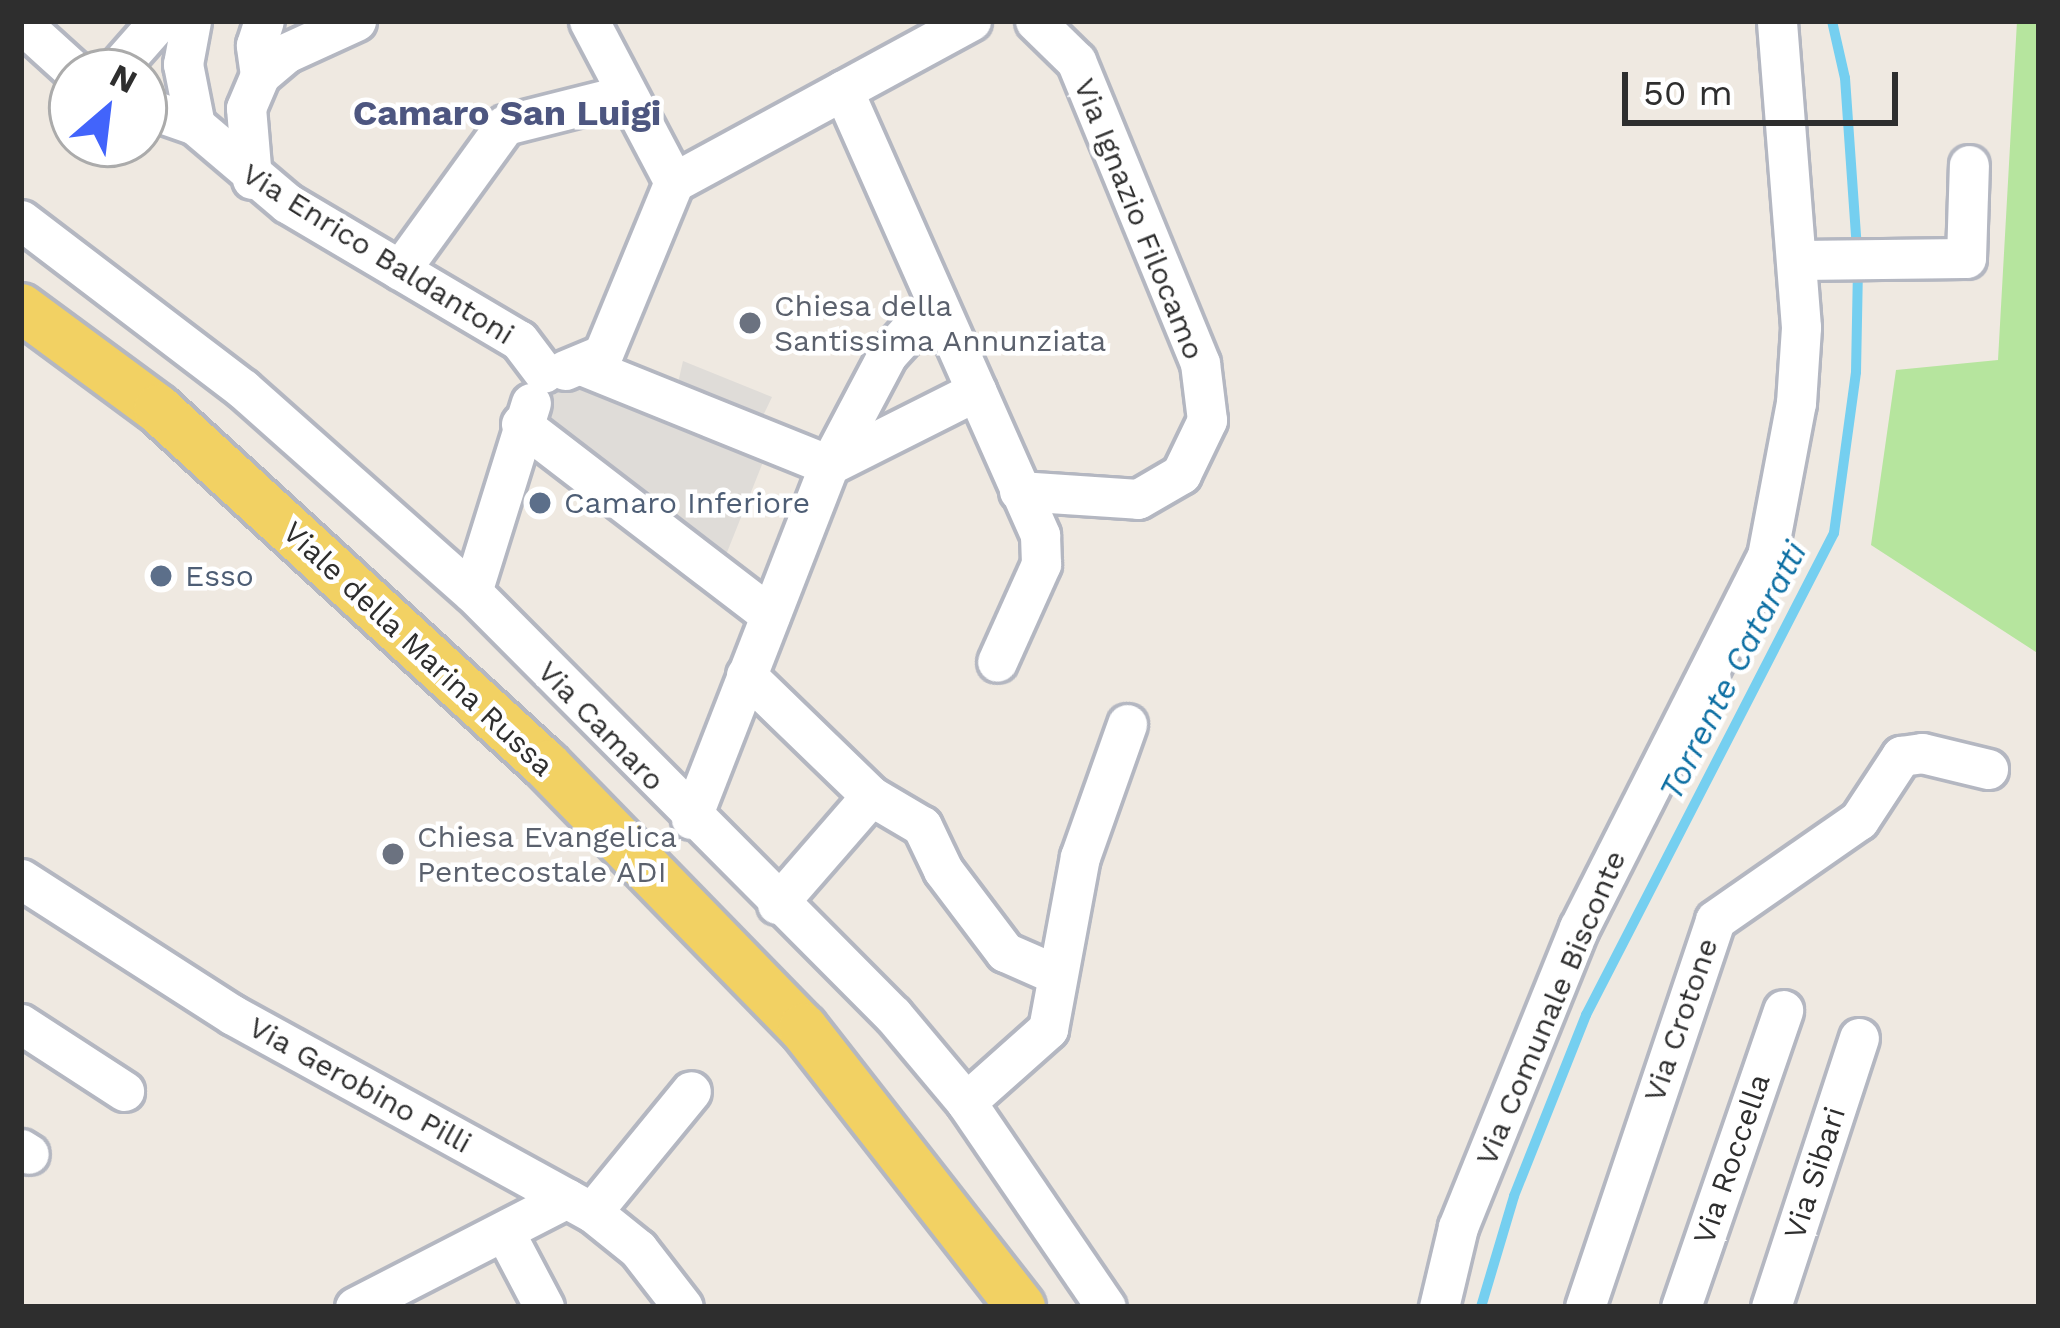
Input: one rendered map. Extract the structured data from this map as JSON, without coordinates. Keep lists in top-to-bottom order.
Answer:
{
  "streets": {
    "main road": ["Viale della Marina Russa"],
    "street": [
      "Via Ignazio Filocamo",
      "Via Enrico Baldantoni",
      "Via Camaro",
      "Via Comunale Bisconte",
      "Via Crotone",
      "Via Gerobino Pilli",
      "Via Roccella",
      "Via Sibari"
    ]
  },
  "districts": ["Camaro San Luigi"],
  "water": ["Torrente Cataratti"],
  "places": [
    "Chiesa della Santissima Annunziata",
    "Camaro Inferiore",
    "Esso",
    "Chiesa Evangelica Pentecostale ADI"
  ],
  "scale_bar": "50 m",
  "north": "top right"
}
